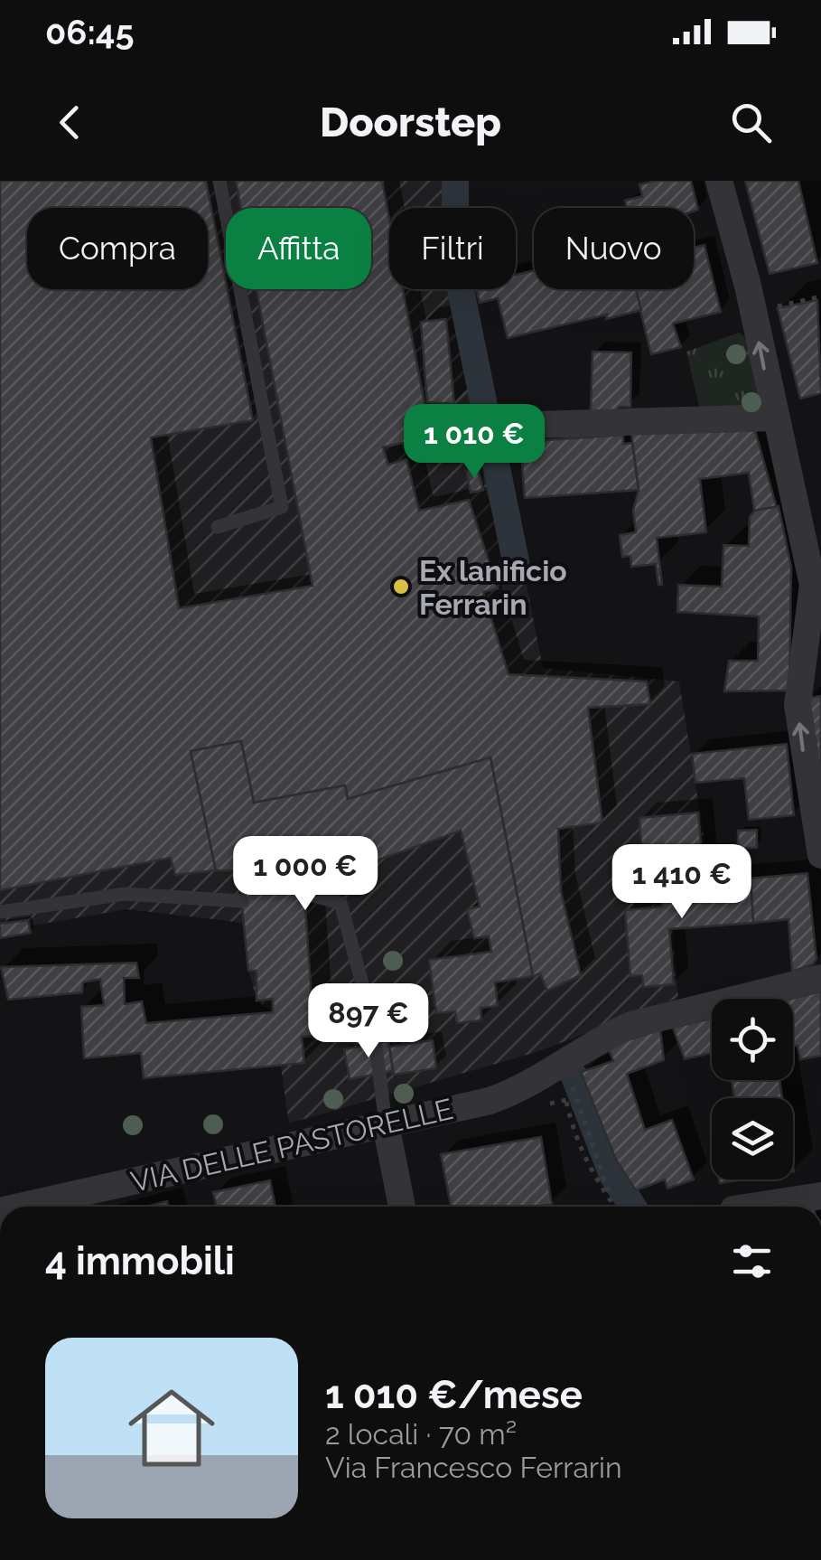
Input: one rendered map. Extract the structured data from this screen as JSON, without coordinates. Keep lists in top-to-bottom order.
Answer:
{
  "streets": {
    "street": ["VIA DELLE PASTORELLE"]
  },
  "places": ["Ex lanificio Ferrarin"],
  "page": {
    "status": "06:45",
    "header": "Doorstep",
    "chip": [
      "Compra",
      "Affitta",
      "Filtri",
      "Nuovo"
    ],
    "price": [
      "1 010 €",
      "1 000 €",
      "1 410 €",
      "897 €"
    ],
    "heading": "4 immobili",
    "list": [
      {
        "name": "1 010 €/mese",
        "note": "2 locali · 70 m² · Via Francesco Ferrarin"
      }
    ]
  }
}
